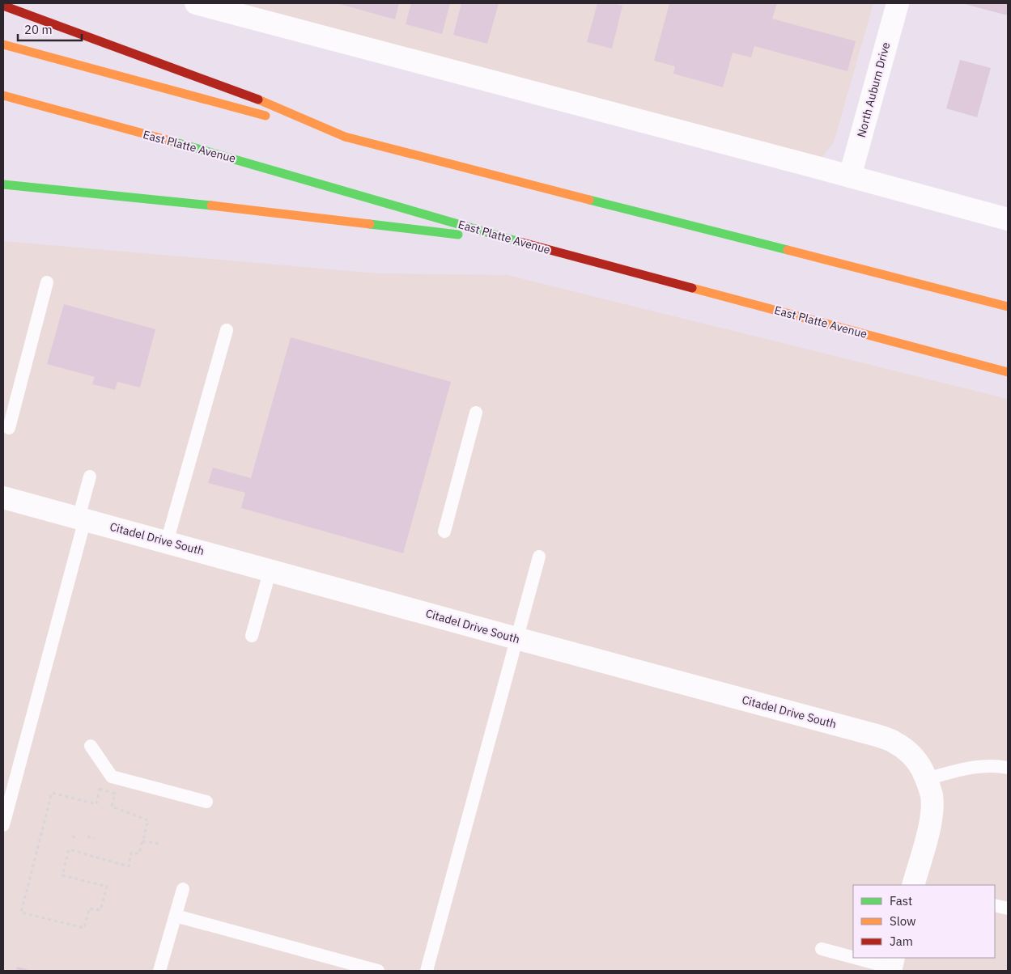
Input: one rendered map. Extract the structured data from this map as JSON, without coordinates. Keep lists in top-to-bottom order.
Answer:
{
  "streets": {
    "main road": ["East Platte Avenue"],
    "street": ["North Auburn Drive", "Citadel Drive South"]
  },
  "legend": ["Fast", "Slow", "Jam"],
  "scale_bar": "20 m"
}
